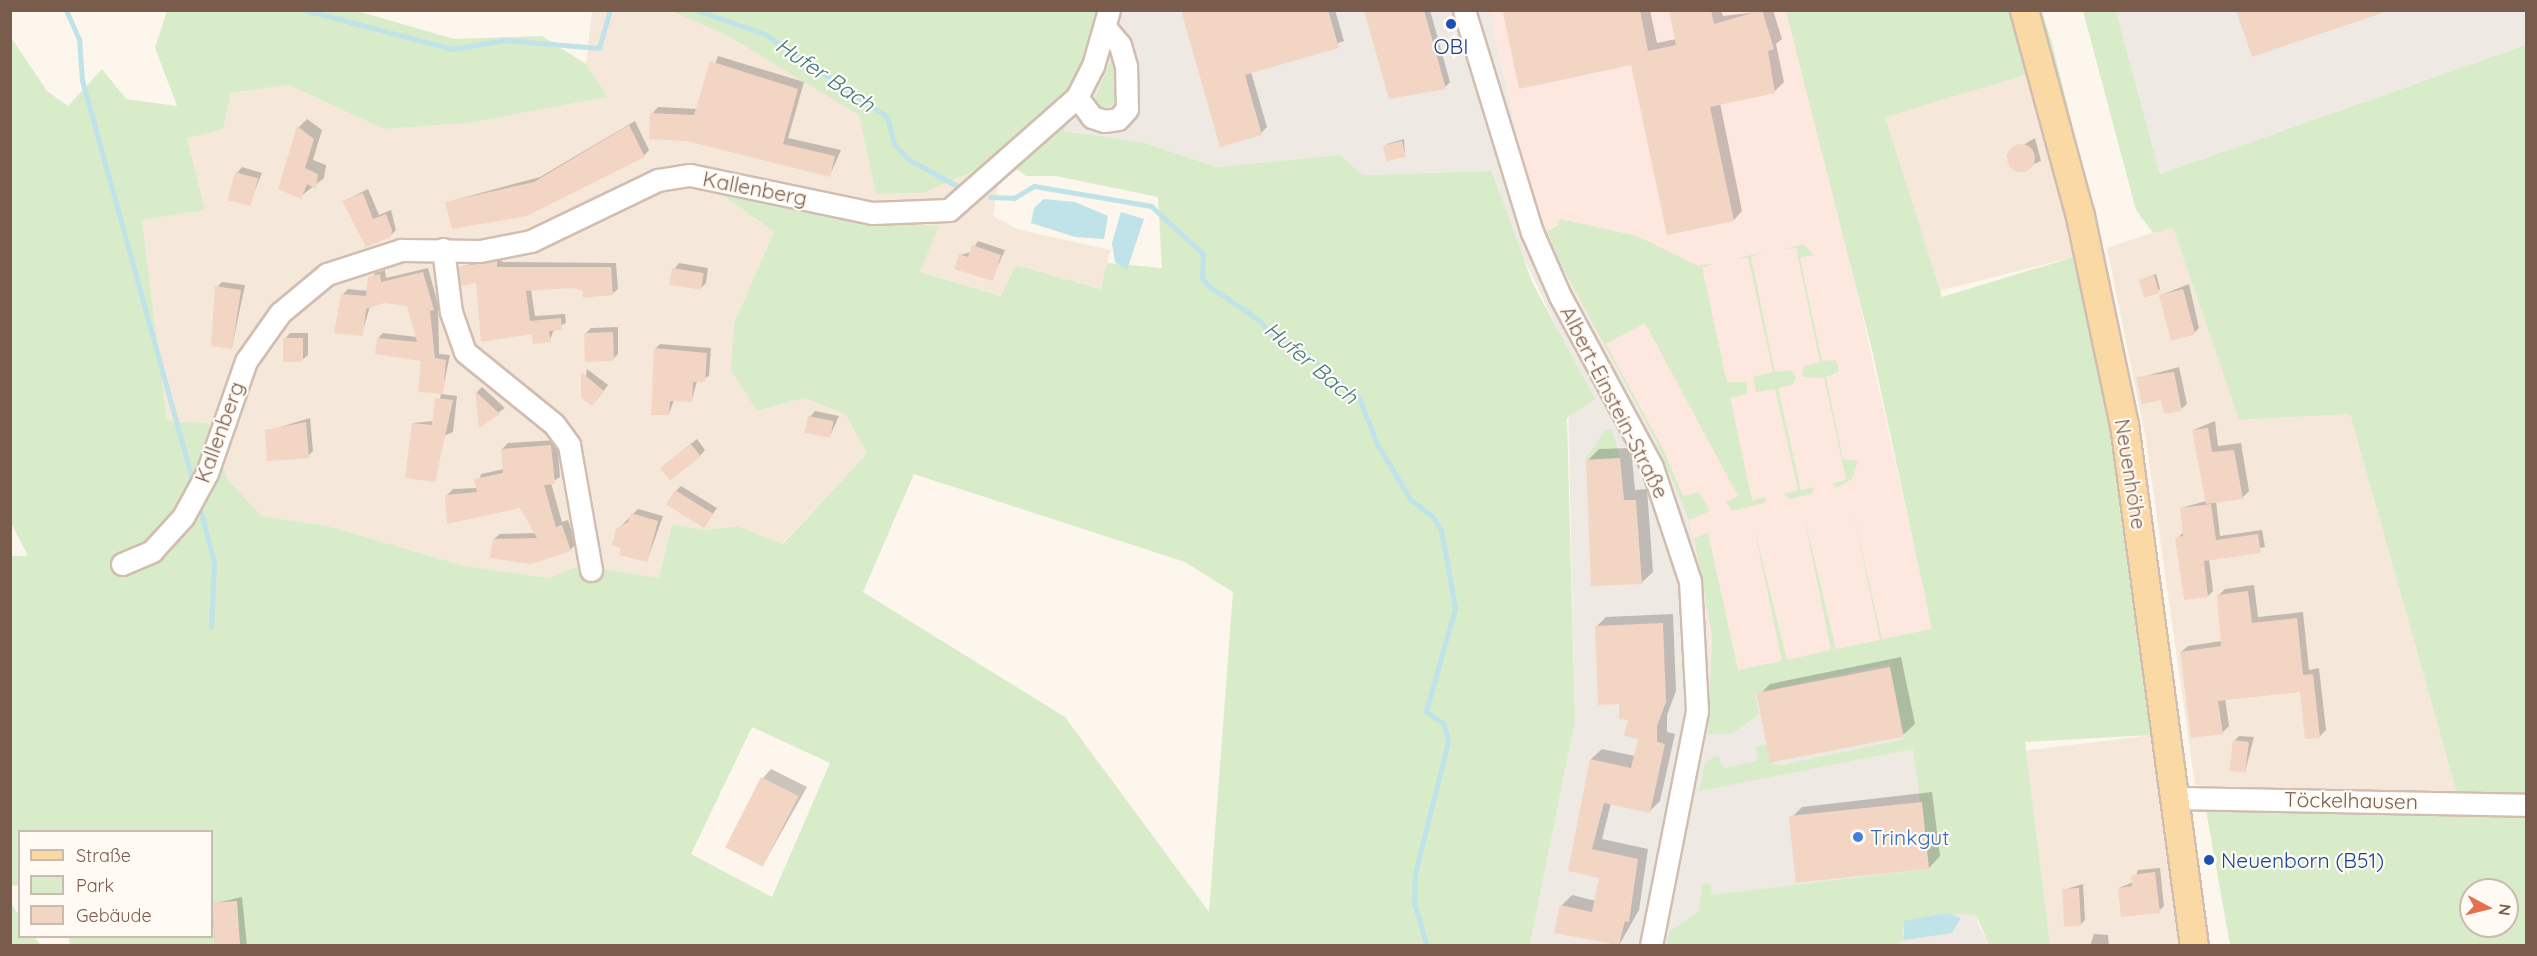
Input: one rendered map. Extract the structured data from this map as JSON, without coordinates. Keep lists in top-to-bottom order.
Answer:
{
  "streets": {
    "main road": ["Neuenhöhe"],
    "street": ["Kallenberg", "Albert-Einstein-Straße", "Töckelhausen"]
  },
  "crossings": [
    ["Neuenhöhe", "Töckelhausen"]
  ],
  "water": ["Hufer Bach"],
  "places": ["OBI", "Trinkgut", "Neuenborn (B51)"],
  "legend": ["Straße", "Park", "Gebäude"],
  "north": "right"
}
